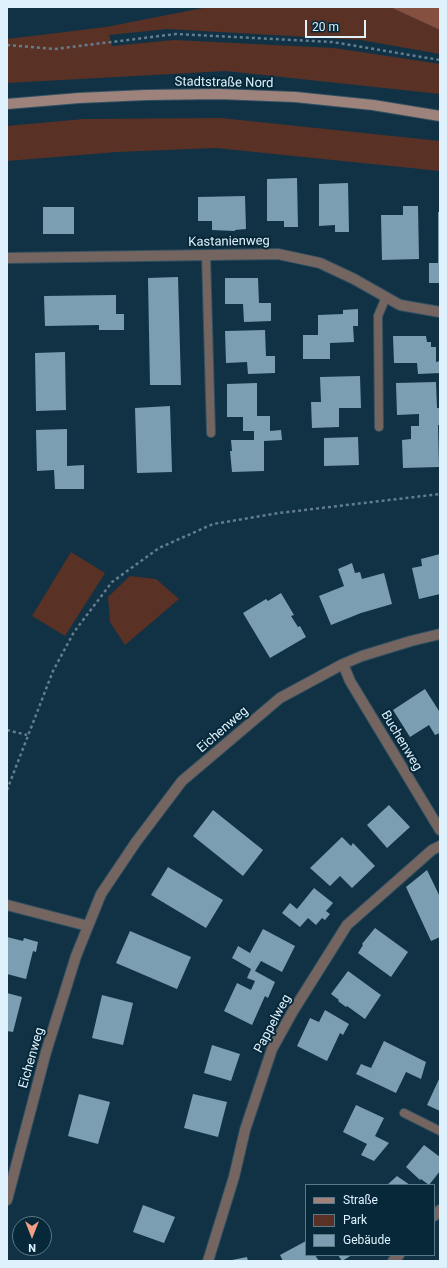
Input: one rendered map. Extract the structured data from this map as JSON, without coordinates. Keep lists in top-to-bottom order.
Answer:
{
  "streets": {
    "main road": ["Stadtstraße Nord"],
    "street": [
      "Kastanienweg",
      "Eichenweg",
      "Buchenweg",
      "Pappelweg"
    ]
  },
  "crossings": [
    ["Eichenweg", "Buchenweg"]
  ],
  "legend": ["Straße", "Park", "Gebäude"],
  "scale_bar": "20 m",
  "north": "bottom"
}
